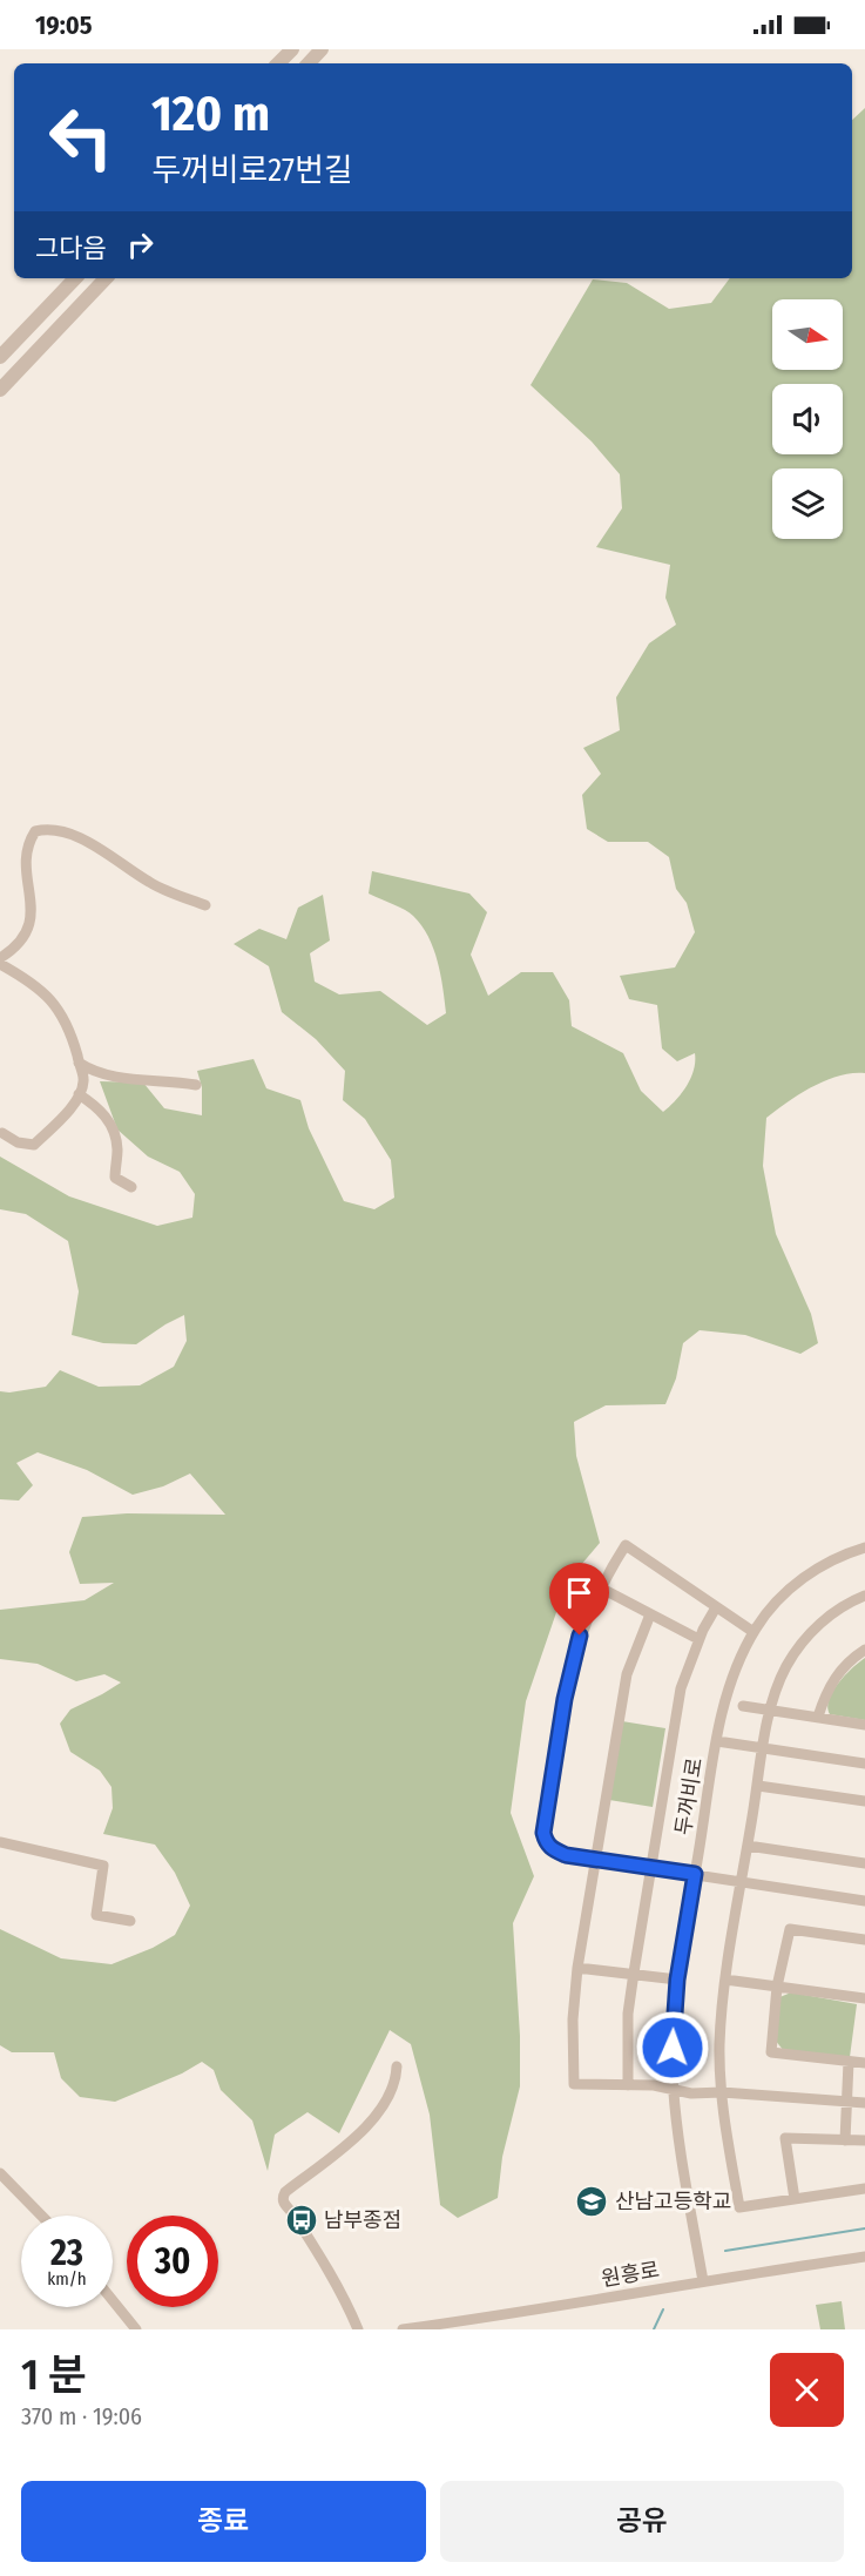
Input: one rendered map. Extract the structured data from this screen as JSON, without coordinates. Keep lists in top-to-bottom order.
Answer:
{
  "streets": {
    "street": ["두꺼비로", "원흥로"]
  },
  "crossings": [
    ["두꺼비로", "원흥로"]
  ],
  "places": {
    "school or university": ["산남고등학교"],
    "bus stop": ["남부종점"]
  },
  "north": "right",
  "page": {
    "status": "19:05",
    "turn": ["120 m", "두꺼비로27번길"],
    "then": "그다음",
    "speed": "23 km/h",
    "limit": "30",
    "heading": ["1 분", "370 m · 19:06"],
    "buttons": ["종료", "공유"]
  }
}
